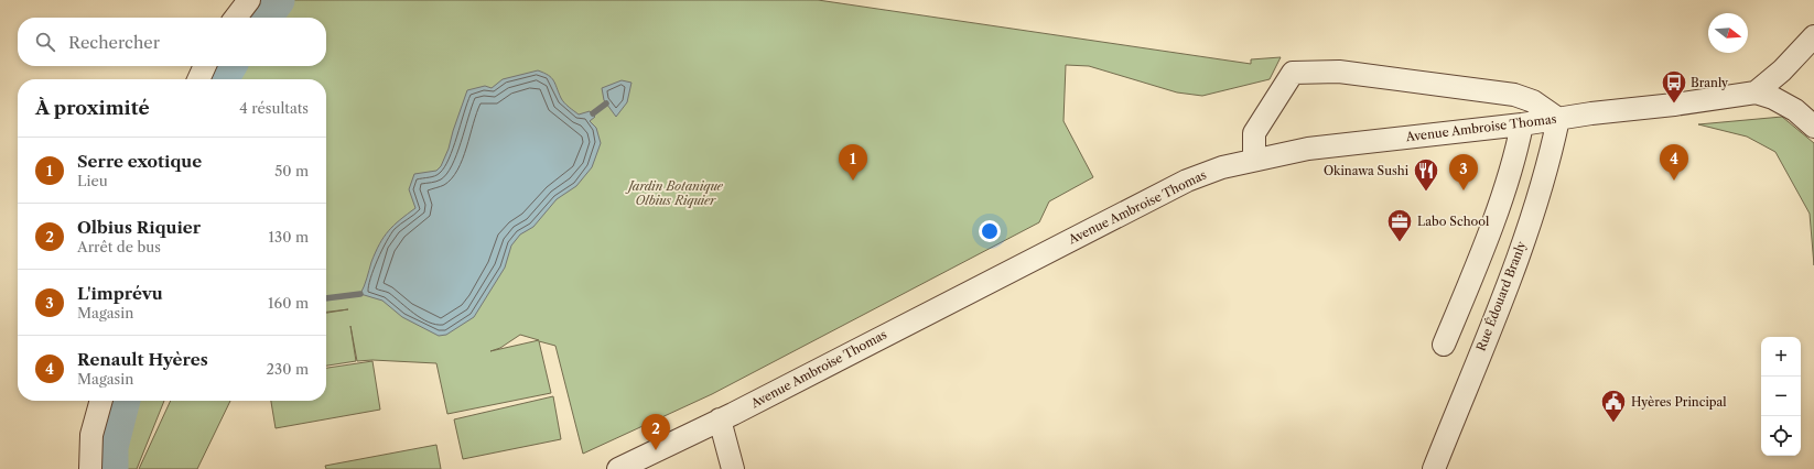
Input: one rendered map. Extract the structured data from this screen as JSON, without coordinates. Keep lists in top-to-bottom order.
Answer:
{
  "streets": {
    "street": ["Avenue Ambroise Thomas", "Rue Édouard Branly"]
  },
  "crossings": [
    ["Avenue Ambroise Thomas", "Rue Édouard Branly"]
  ],
  "parks": ["Jardin Botanique Olbius Riquier"],
  "places": {
    "bus stop": ["Branly"],
    "restaurant": ["Okinawa Sushi"],
    "office": ["Labo School"],
    "public building": ["Hyères Principal"]
  },
  "north": "right",
  "page": {
    "search": "Rechercher",
    "heading": ["À proximité", "4 résultats"],
    "list": [
      {
        "mark": "1",
        "name": "Serre exotique",
        "note": "Lieu",
        "value": "50 m"
      },
      {
        "mark": "2",
        "name": "Olbius Riquier",
        "note": "Arrêt de bus",
        "value": "130 m"
      },
      {
        "mark": "3",
        "name": "L'imprévu",
        "note": "Magasin",
        "value": "160 m"
      },
      {
        "mark": "4",
        "name": "Renault Hyères",
        "note": "Magasin",
        "value": "230 m"
      }
    ],
    "pins": [
      "1",
      "4",
      "3",
      "2"
    ],
    "map_buttons": ["+", "−"]
  }
}
